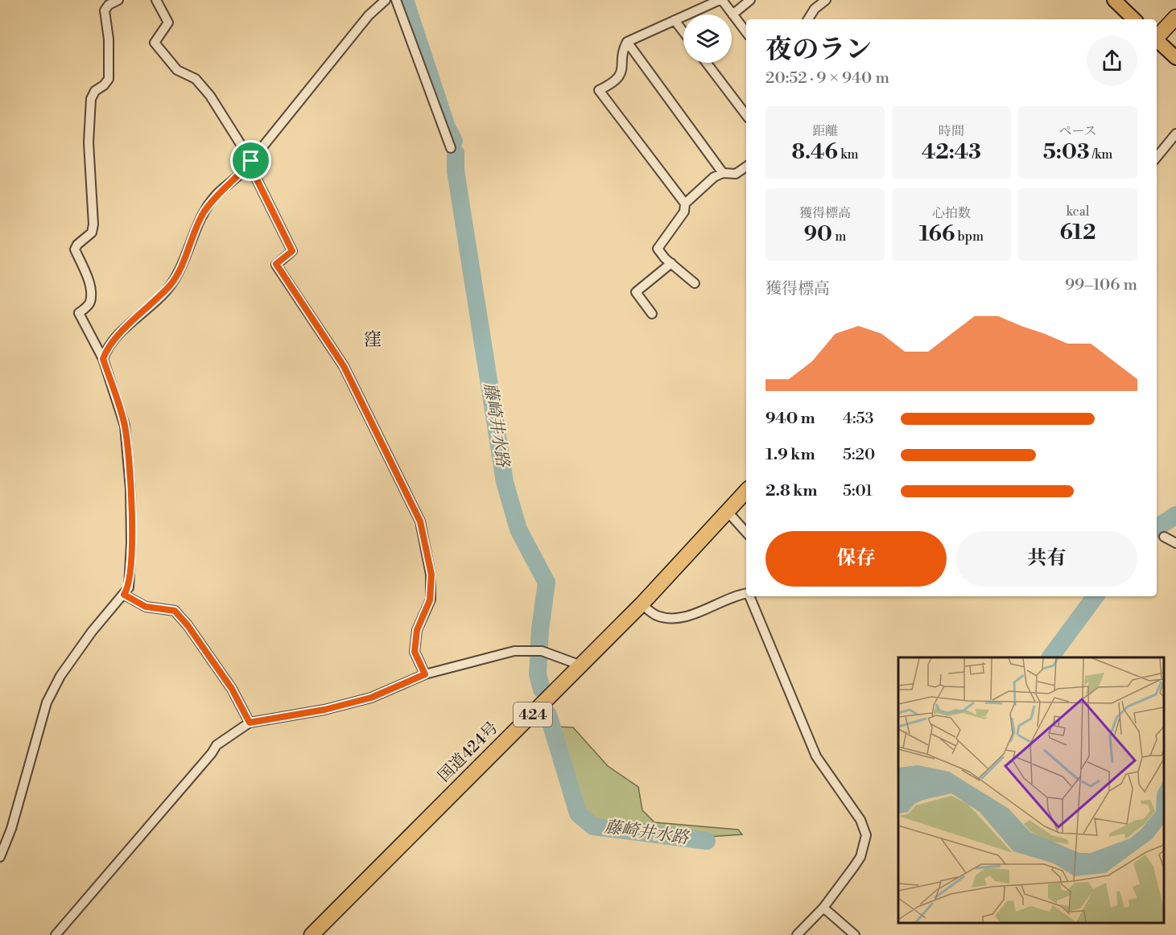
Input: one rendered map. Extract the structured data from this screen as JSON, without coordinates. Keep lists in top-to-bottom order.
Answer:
{
  "streets": {
    "highway": ["424", "国道424号"]
  },
  "districts": ["窪"],
  "water": ["藤崎井水路"],
  "page": {
    "heading": ["夜のラン", "20:52 · 9 × 940 m"],
    "stats": [
      ["距離", "8.46 km"],
      ["時間", "42:43"],
      ["ペース", "5:03 /km"],
      ["獲得標高", "90 m"],
      ["心拍数", "166 bpm"],
      ["kcal", "612"]
    ],
    "chart": ["獲得標高", "99–106 m"],
    "list": [
      {
        "name": "940 m",
        "note": "4:53"
      },
      {
        "name": "1.9 km",
        "note": "5:20"
      },
      {
        "name": "2.8 km",
        "note": "5:01"
      }
    ],
    "buttons": ["保存", "共有"]
  }
}
